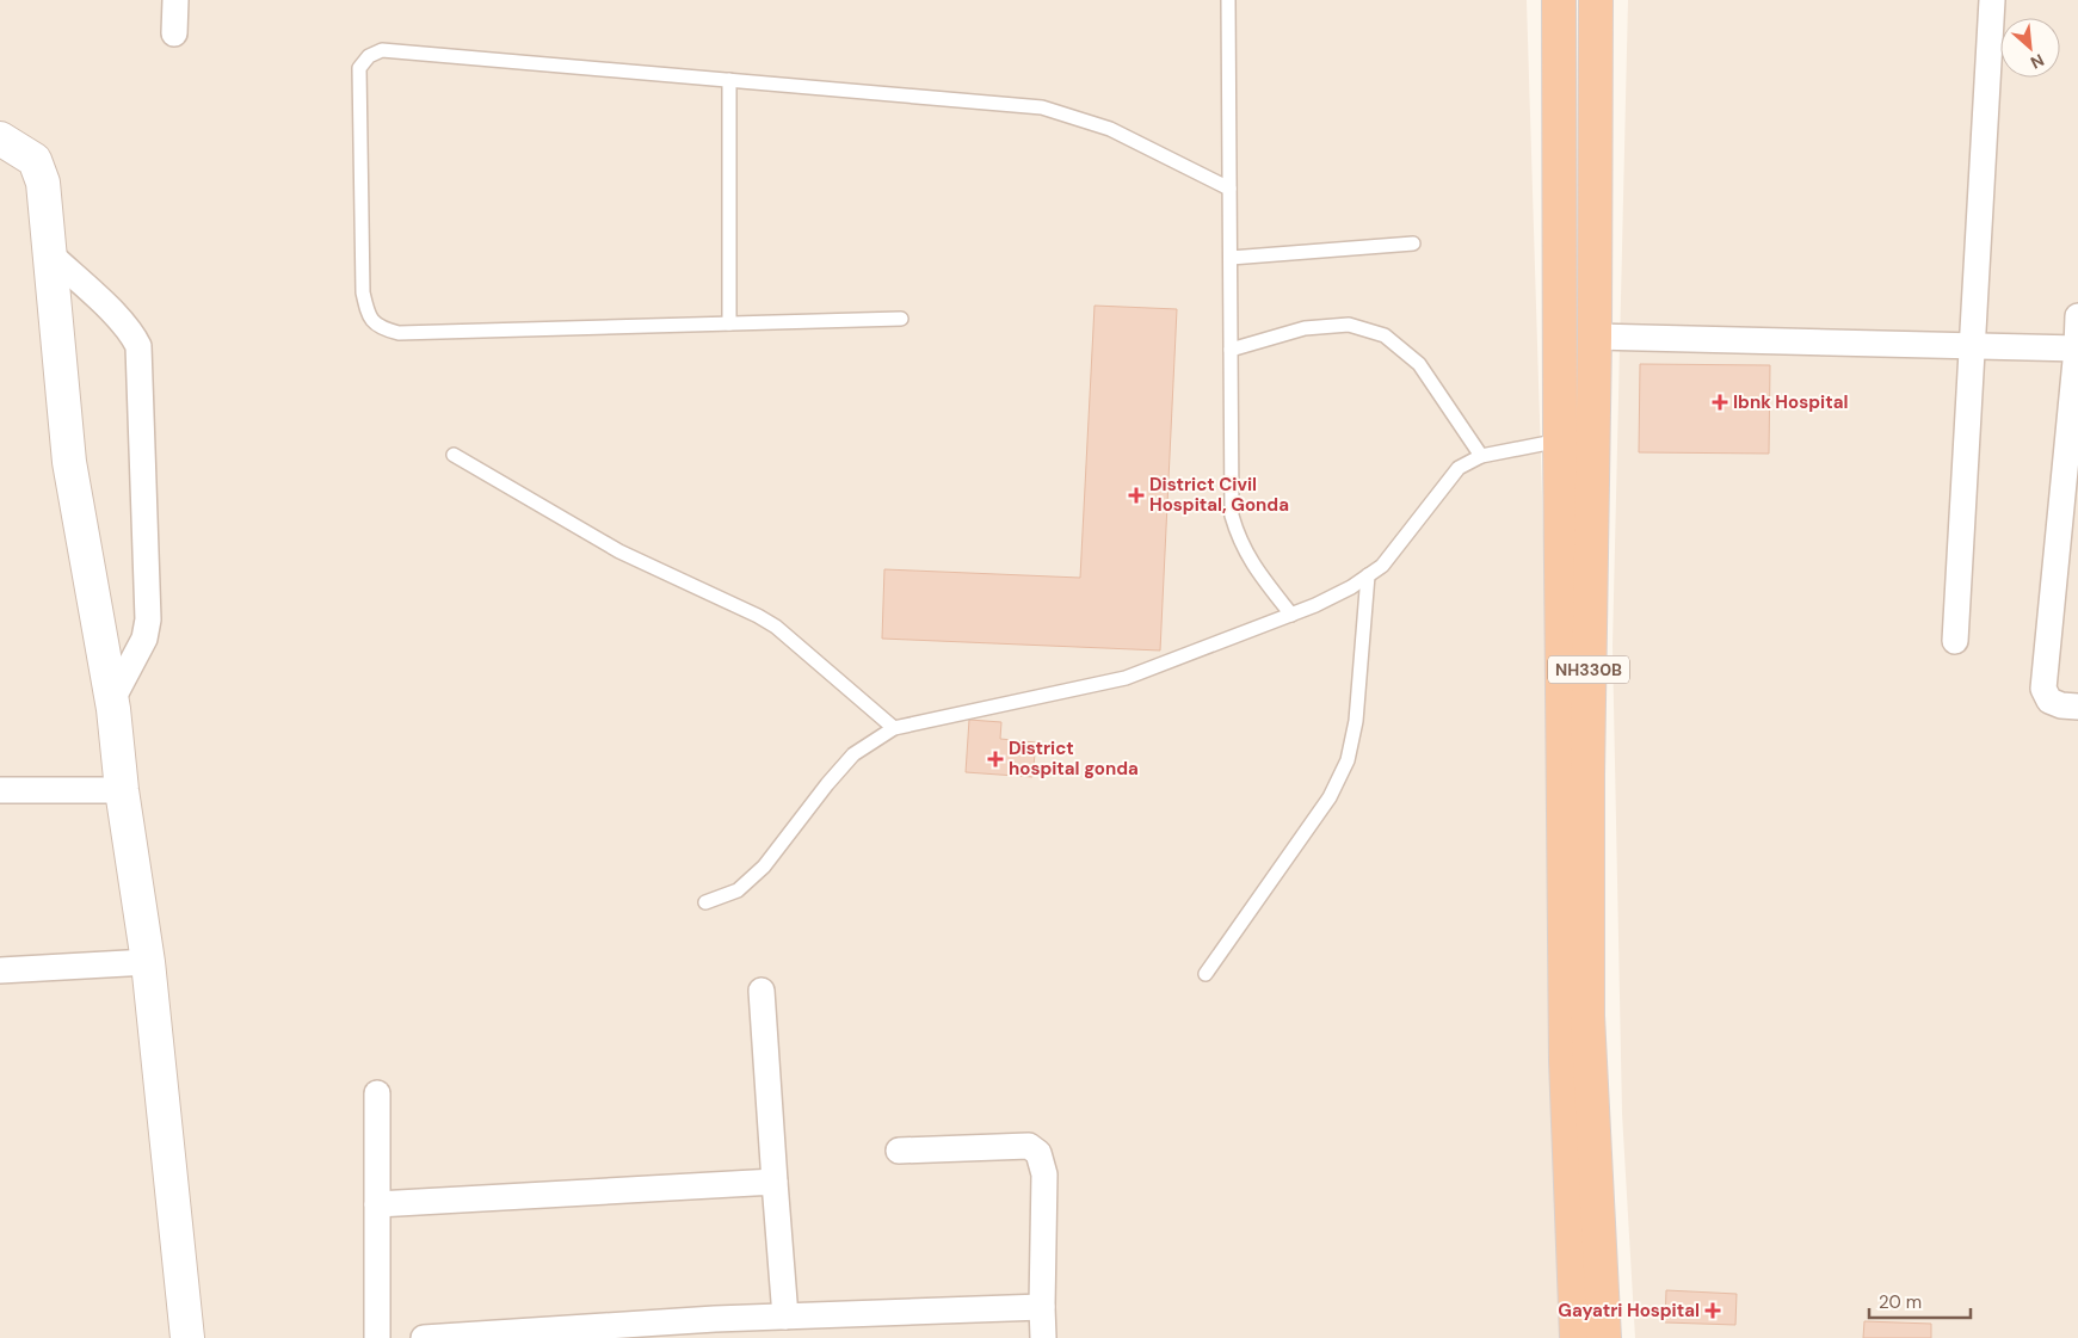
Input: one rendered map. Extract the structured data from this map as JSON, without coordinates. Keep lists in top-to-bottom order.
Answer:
{
  "streets": {
    "highway": ["NH330B"]
  },
  "places": {
    "health": [
      "Ibnk Hospital",
      "District Civil Hospital, Gonda",
      "District hospital gonda",
      "Gayatri Hospital"
    ]
  },
  "scale_bar": "20 m",
  "north": "bottom right"
}
